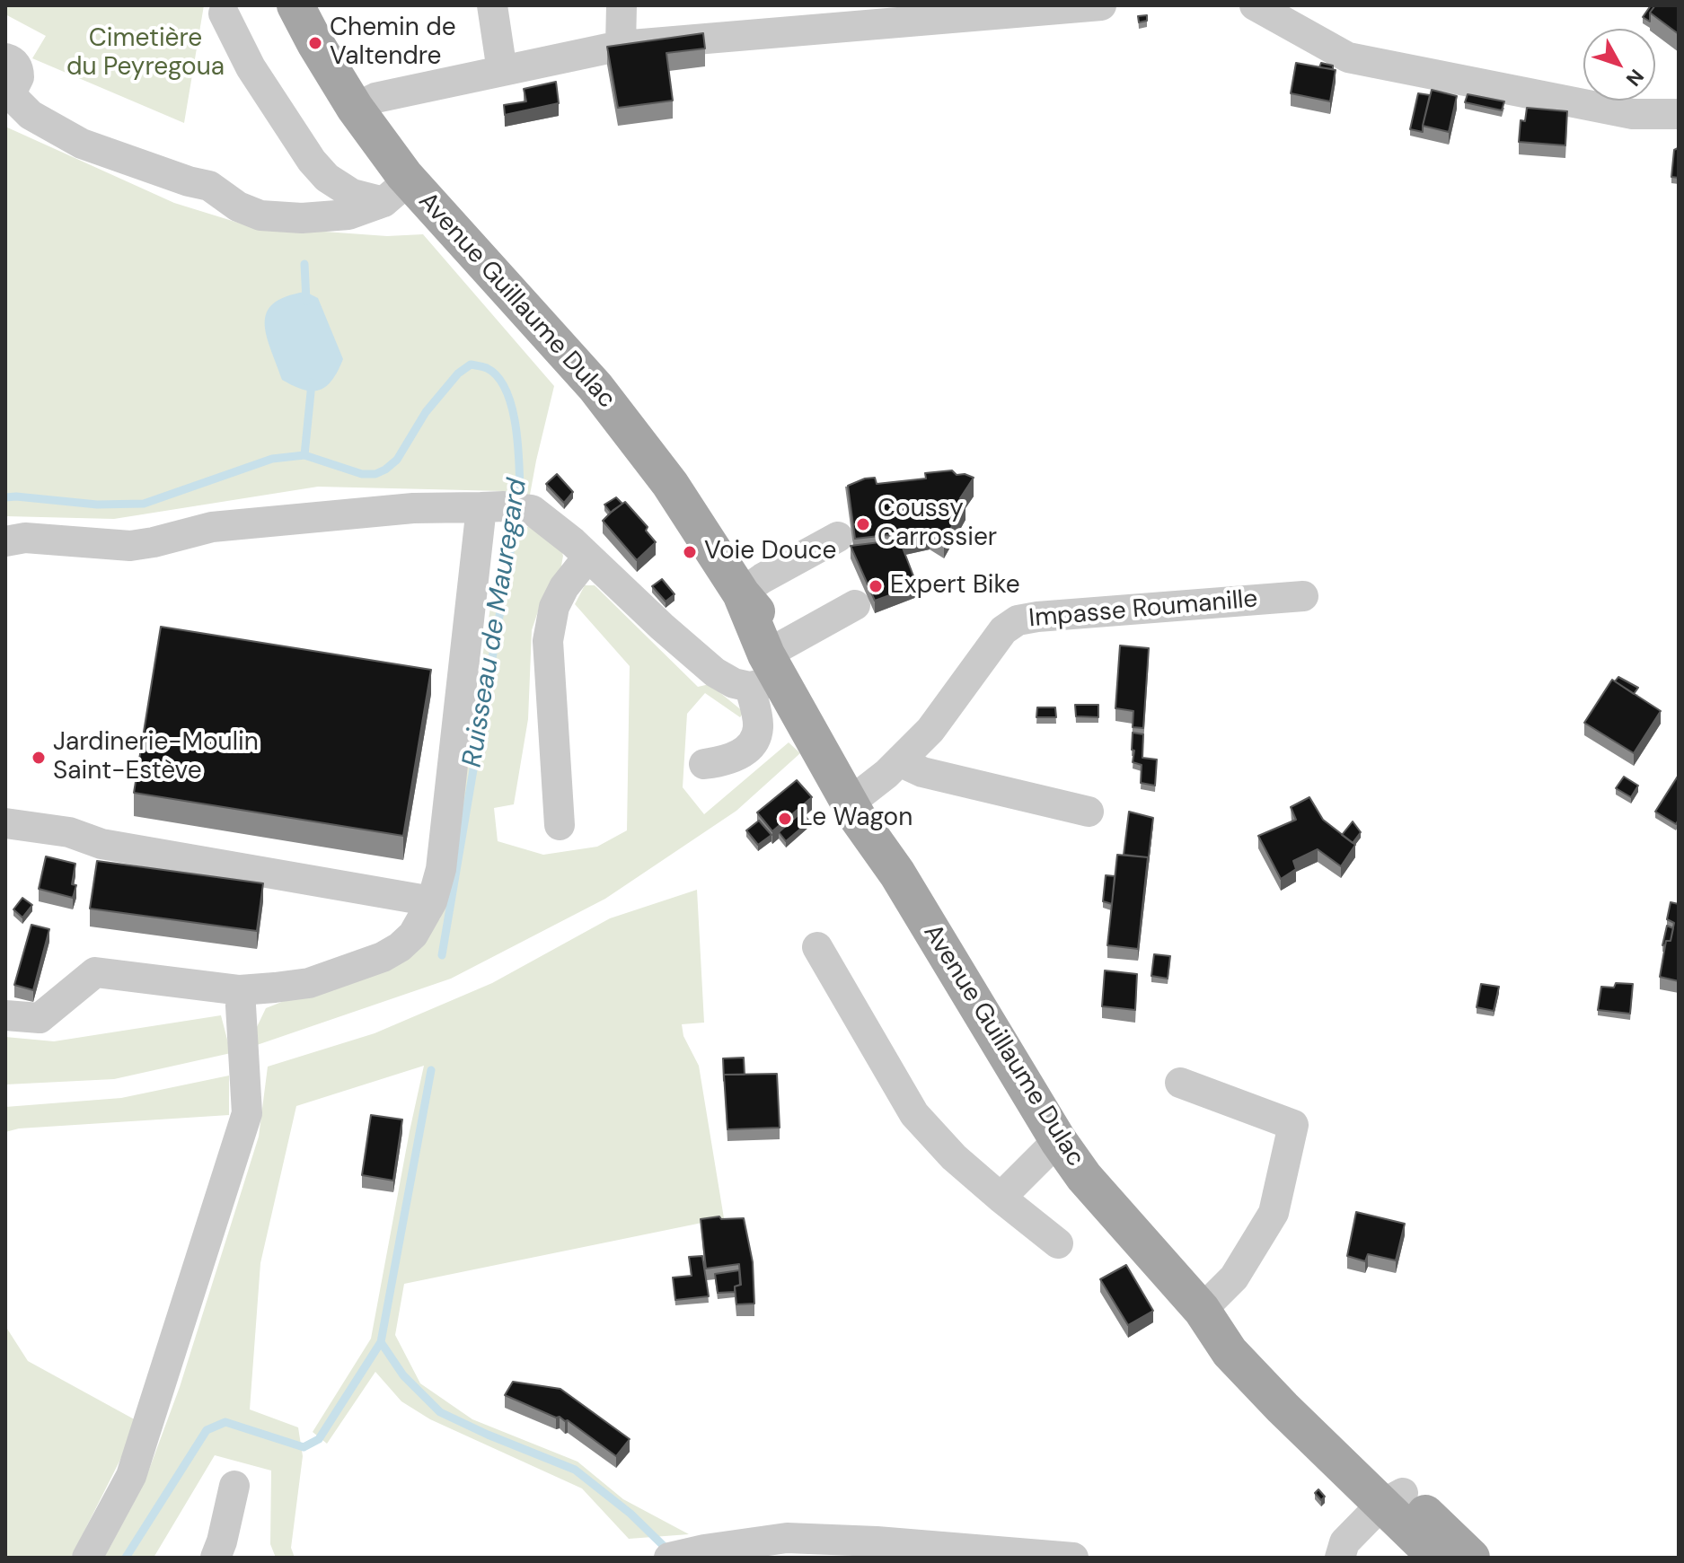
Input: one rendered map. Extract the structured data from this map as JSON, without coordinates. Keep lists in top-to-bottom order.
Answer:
{
  "streets": {
    "main road": ["Avenue Guillaume Dulac"],
    "street": ["Impasse Roumanille"]
  },
  "crossings": [
    ["Avenue Guillaume Dulac", "Impasse Roumanille"]
  ],
  "water": ["Ruisseau de Mauregard"],
  "parks": ["Cimetière du Peyregoua"],
  "places": [
    "Chemin de Valtendre",
    "Coussy Carrossier",
    "Voie Douce",
    "Expert Bike",
    "Jardinerie-Moulin Saint-Estève",
    "Le Wagon"
  ],
  "north": "bottom right"
}
